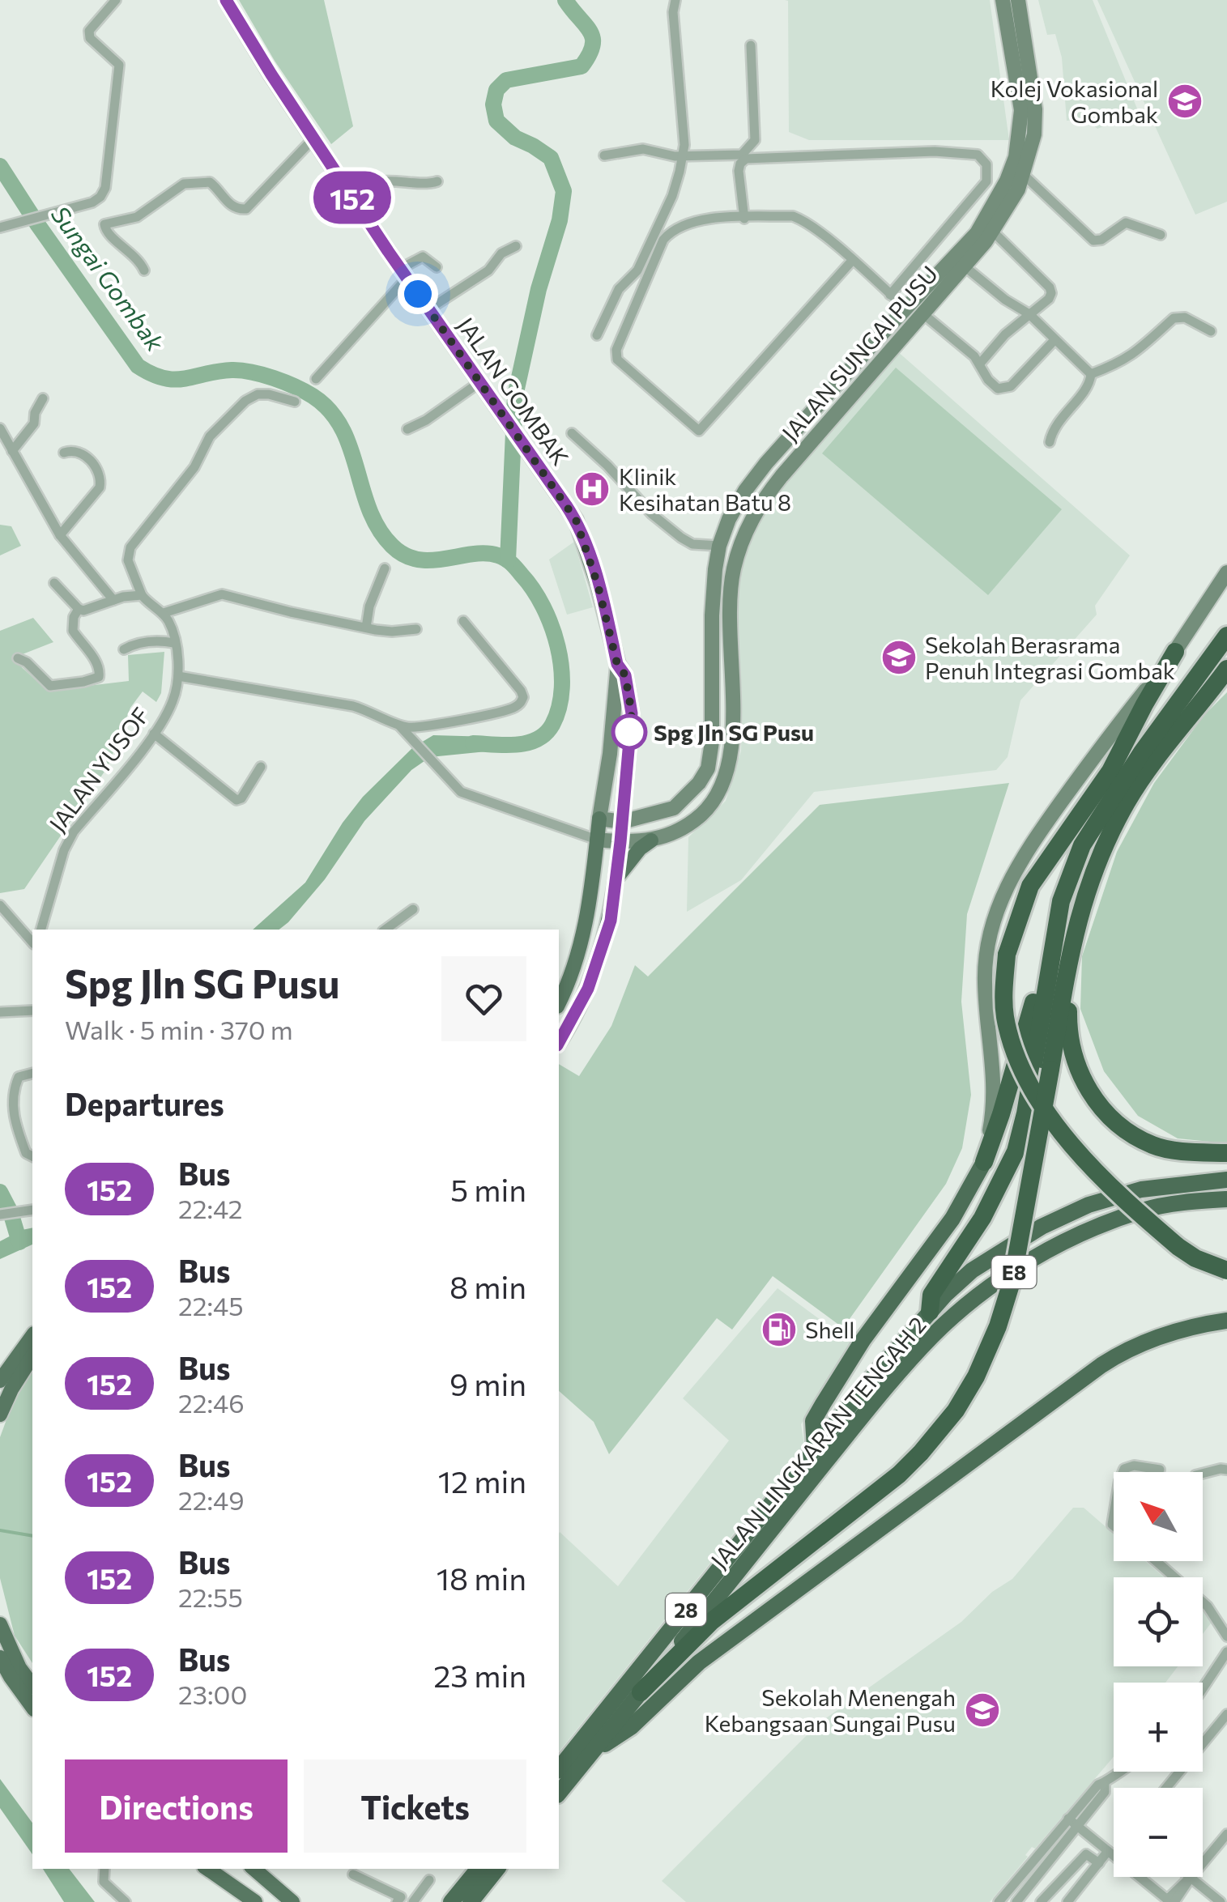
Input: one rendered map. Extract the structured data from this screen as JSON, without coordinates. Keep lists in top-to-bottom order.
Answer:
{
  "streets": {
    "highway": ["E8", "JALAN LINGKARAN TENGAH 2", "28"],
    "main road": ["JALAN SUNGAI PUSU", "JALAN GOMBAK"],
    "street": ["JALAN YUSOF"]
  },
  "crossings": [
    ["JALAN SUNGAI PUSU", "JALAN GOMBAK"],
    ["E8", "JALAN LINGKARAN TENGAH 2"]
  ],
  "water": ["Sungai Gombak"],
  "places": {
    "school or university": ["Kolej Vokasional Gombak", "Sekolah Berasrama Penuh Integrasi Gombak", "Sekolah Menengah Kebangsaan Sungai Pusu"],
    "hospital": ["Klinik Kesihatan Batu 8"],
    "other": ["Spg Jln SG Pusu"],
    "fuel station": ["Shell"]
  },
  "lines": ["bus line 152"],
  "north": "top left",
  "page": {
    "on_map": "152",
    "heading": [
      ["Spg Jln SG Pusu", "Walk · 5 min · 370 m"],
      "Departures"
    ],
    "list": [
      {
        "mark": "152",
        "name": "Bus",
        "note": "22:42",
        "value": "5 min"
      },
      {
        "mark": "152",
        "name": "Bus",
        "note": "22:45",
        "value": "8 min"
      },
      {
        "mark": "152",
        "name": "Bus",
        "note": "22:46",
        "value": "9 min"
      },
      {
        "mark": "152",
        "name": "Bus",
        "note": "22:49",
        "value": "12 min"
      },
      {
        "mark": "152",
        "name": "Bus",
        "note": "22:55",
        "value": "18 min"
      },
      {
        "mark": "152",
        "name": "Bus",
        "note": "23:00",
        "value": "23 min"
      }
    ],
    "map_buttons": ["+", "−"],
    "buttons": ["Directions", "Tickets"]
  }
}
